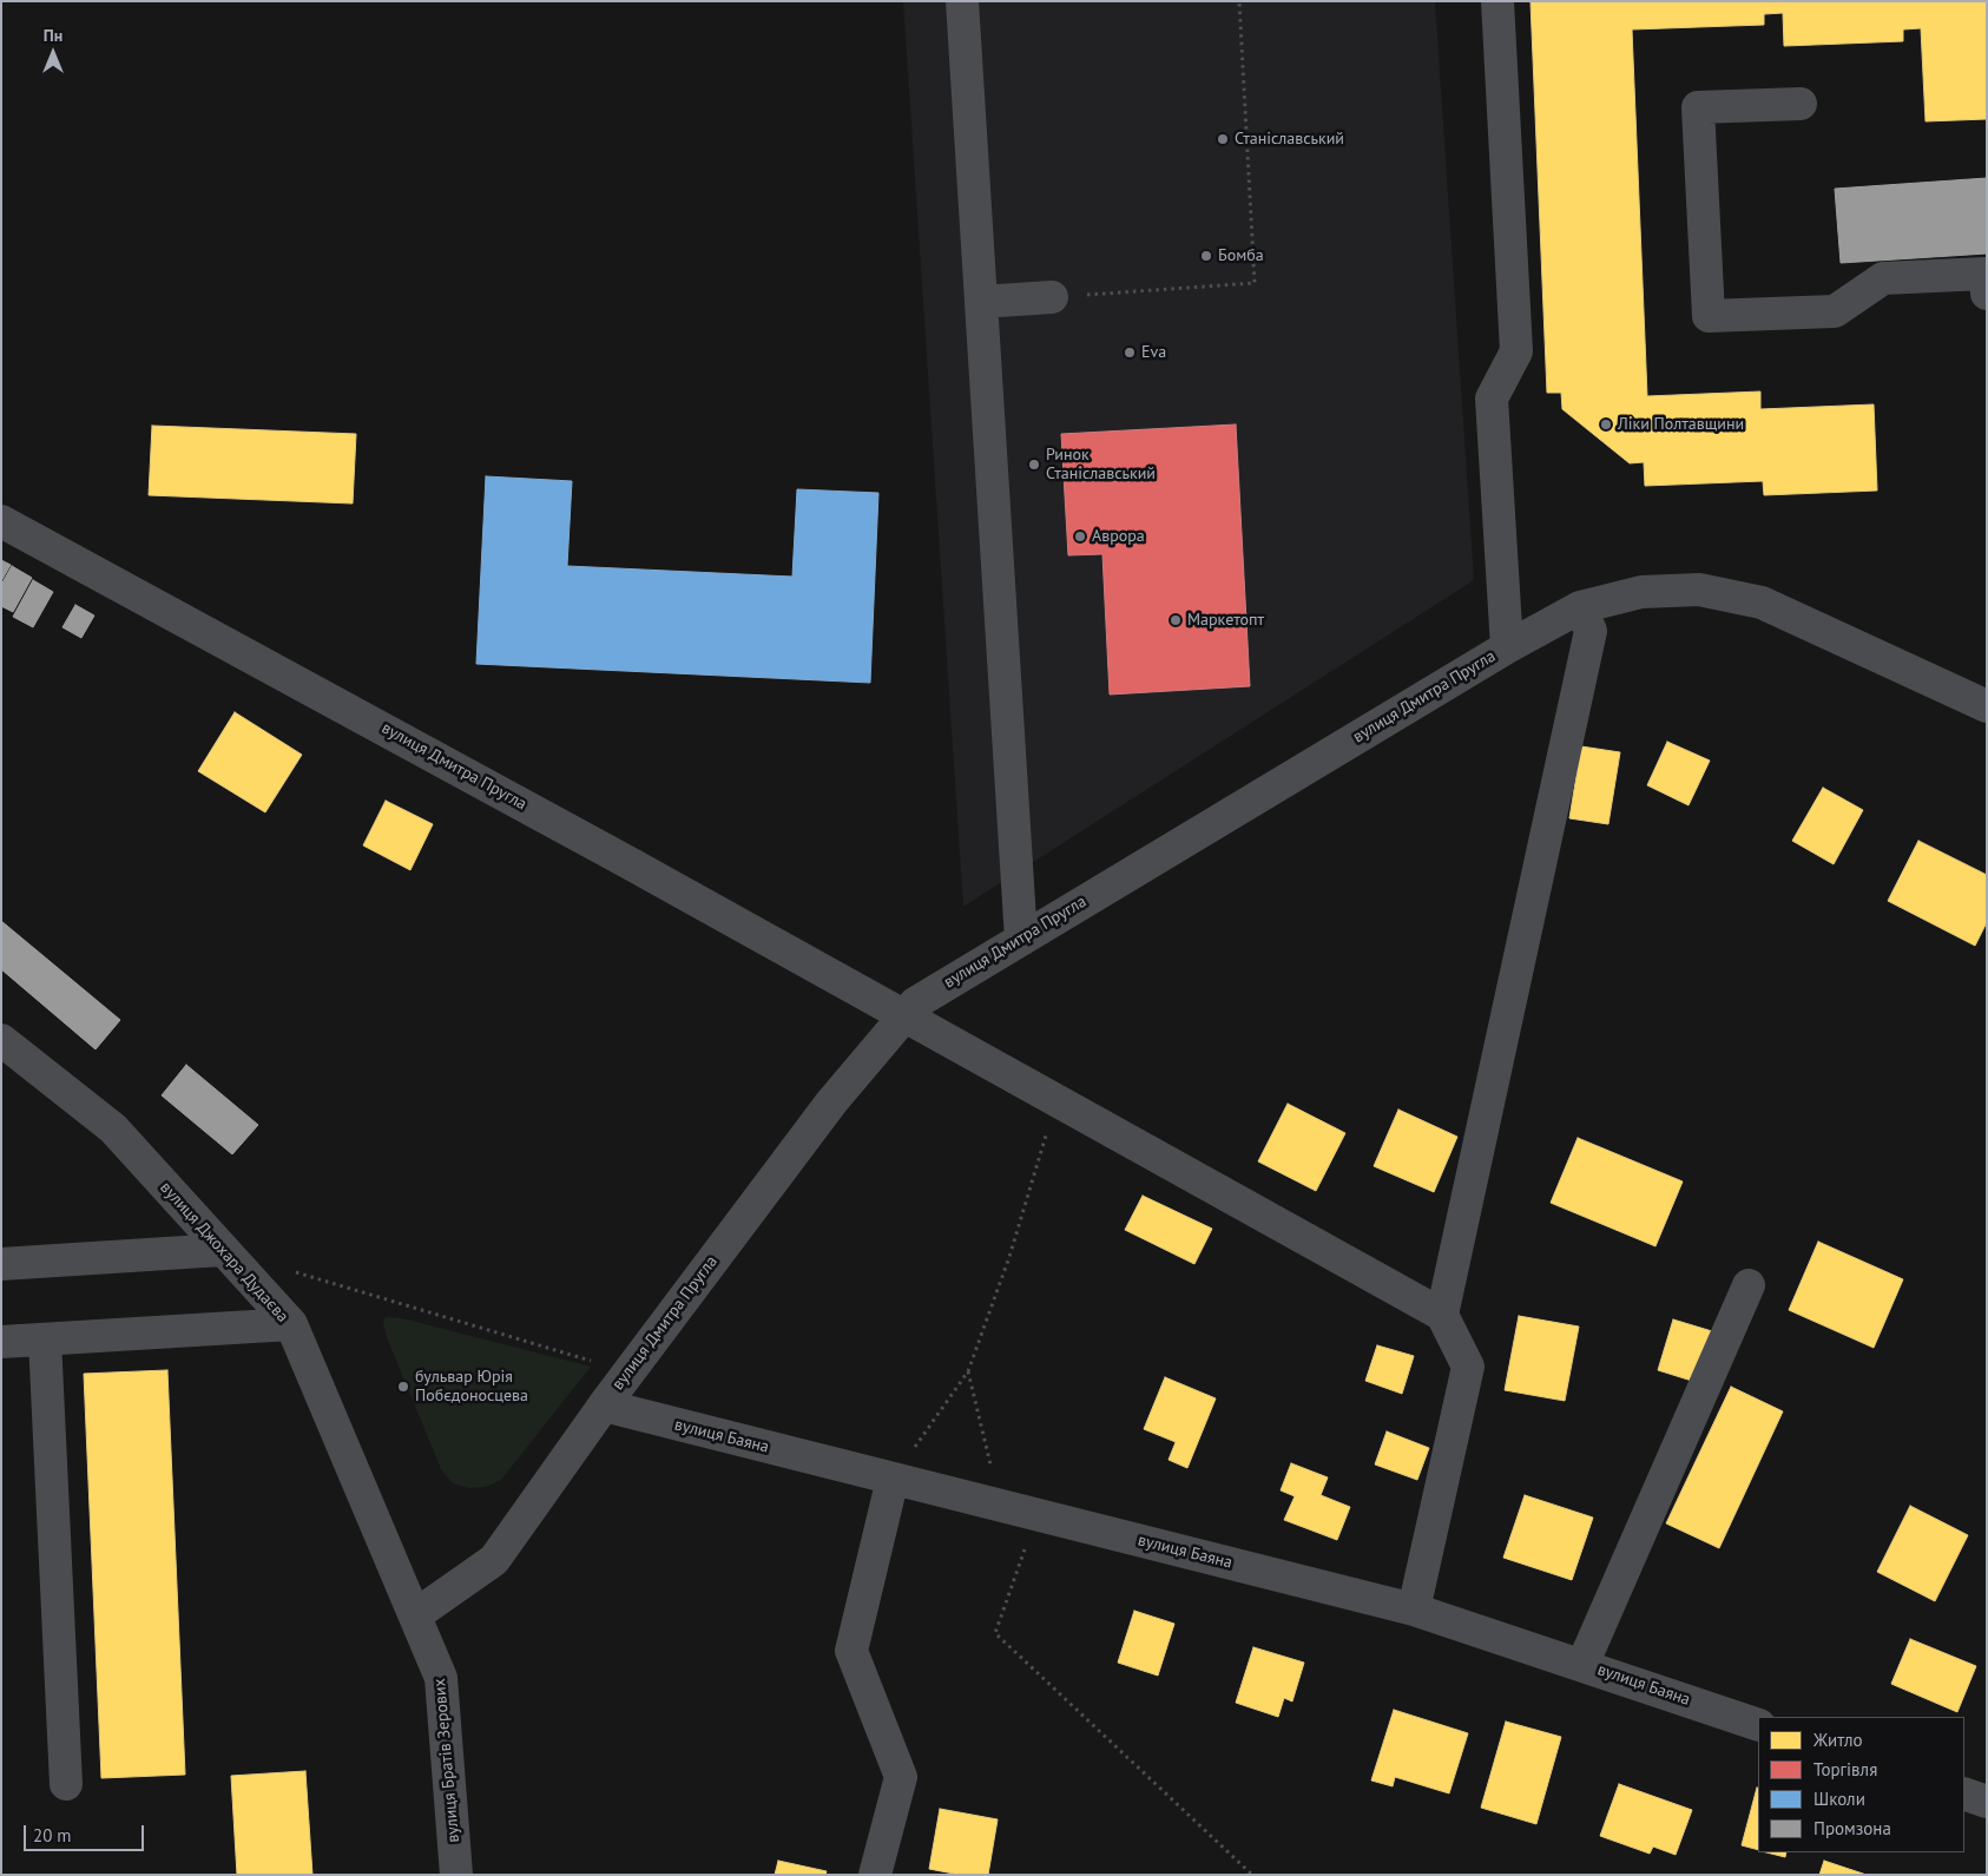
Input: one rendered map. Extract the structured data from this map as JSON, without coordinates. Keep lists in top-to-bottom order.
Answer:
{
  "streets": {
    "street": [
      "вулиця Дмитра Пругла",
      "вулиця Джохара Дудаєва",
      "вулиця Баяна",
      "вулиця Братів Зерових"
    ]
  },
  "crossings": [
    ["вулиця Дмитра Пругла", "вулиця Джохара Дудаєва"],
    ["вулиця Дмитра Пругла", "вулиця Баяна"],
    ["вулиця Дмитра Пругла", "вулиця Братів Зерових"],
    ["вулиця Джохара Дудаєва", "вулиця Братів Зерових"]
  ],
  "places": [
    "Станіславський",
    "Бомба",
    "Eva",
    "Ліки Полтавщини",
    "Ринок Станіславський",
    "Аврора",
    "Маркетопт",
    "бульвар Юрія Побєдоносцева"
  ],
  "legend": [
    "Житло",
    "Торгівля",
    "Школи",
    "Промзона"
  ],
  "scale_bar": "20 m",
  "north": "top"
}
